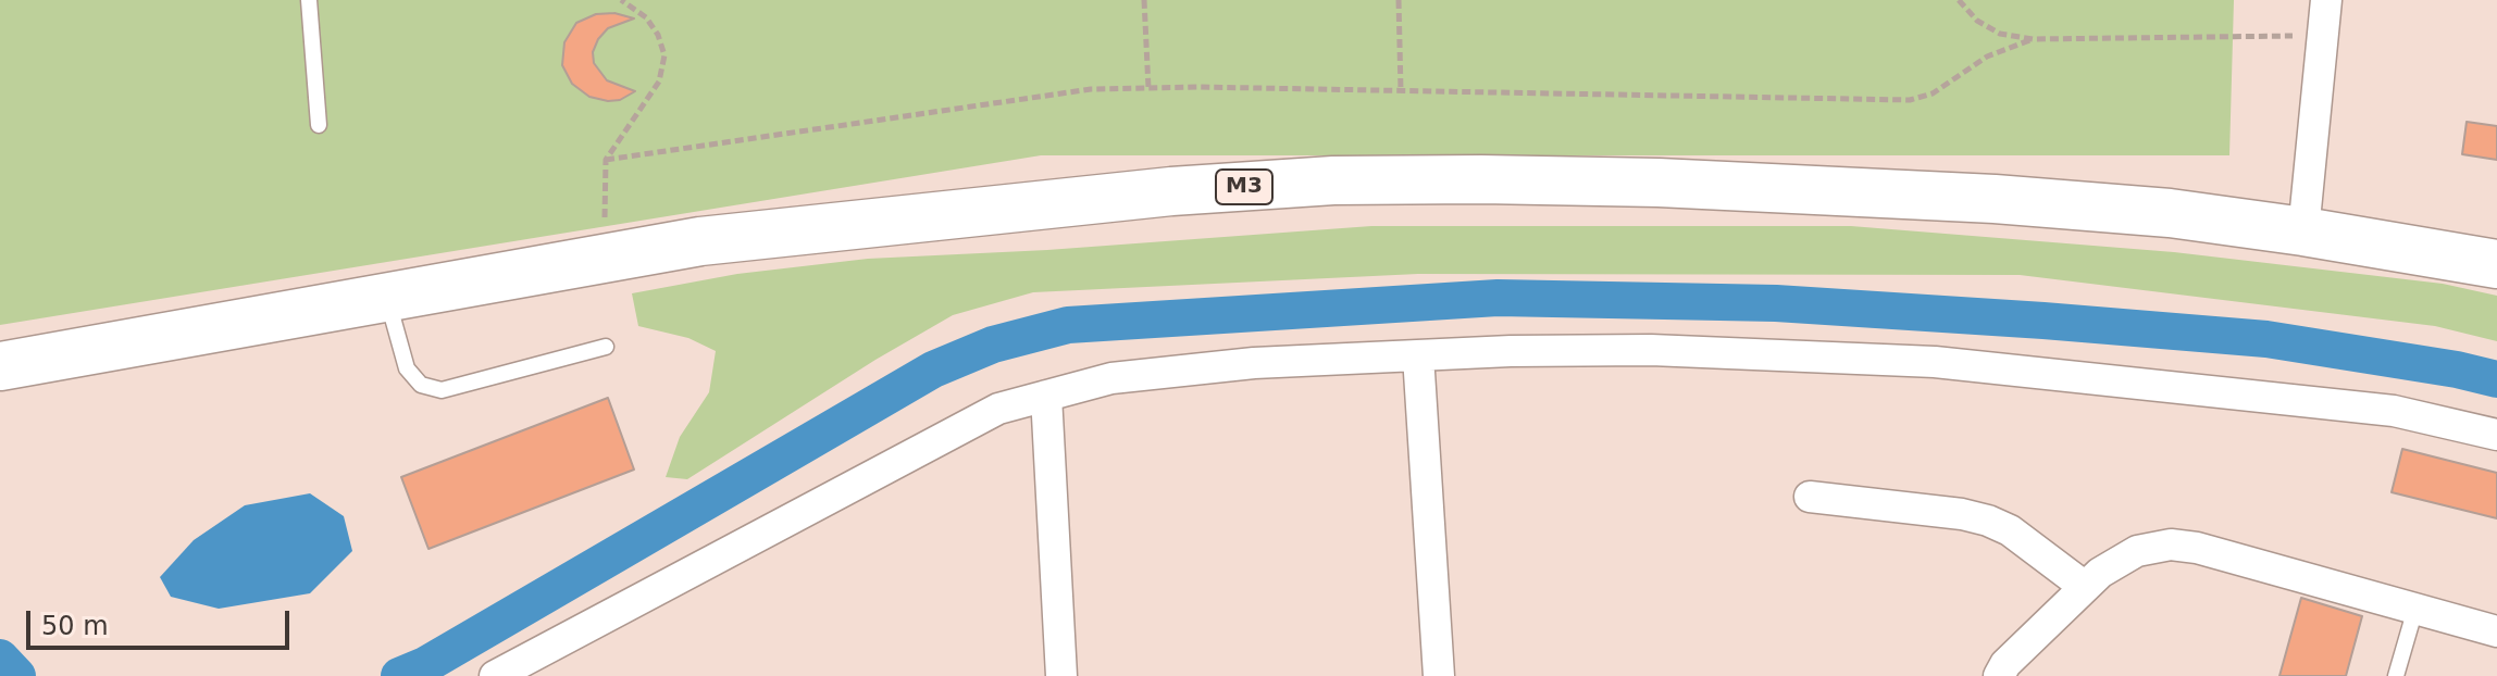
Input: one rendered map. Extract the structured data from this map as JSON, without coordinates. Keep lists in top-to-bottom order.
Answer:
{
  "streets": {
    "main road": ["M3"]
  },
  "scale_bar": "50 m"
}
